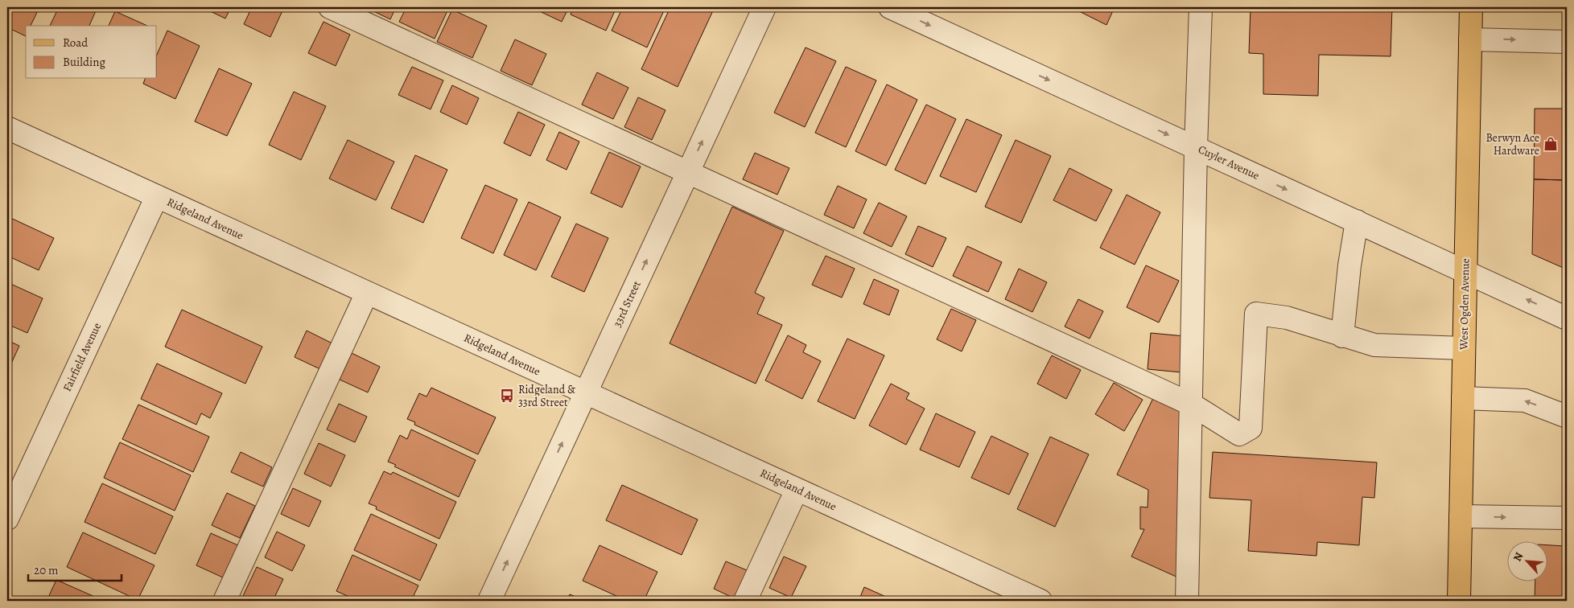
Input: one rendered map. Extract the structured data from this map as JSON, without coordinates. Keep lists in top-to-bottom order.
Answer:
{
  "streets": {
    "main road": ["West Ogden Avenue"],
    "street": [
      "Cuyler Avenue",
      "Ridgeland Avenue",
      "33rd Street",
      "Fairfield Avenue"
    ]
  },
  "crossings": [
    ["Cuyler Avenue", "West Ogden Avenue"],
    ["Ridgeland Avenue", "33rd Street"],
    ["Ridgeland Avenue", "Fairfield Avenue"]
  ],
  "one_way": ["33rd Street"],
  "places": {
    "shop": ["Berwyn Ace Hardware"],
    "bus stop": ["Ridgeland & 33rd Street"]
  },
  "legend": ["Road", "Building"],
  "scale_bar": "20 m",
  "north": "top left"
}
